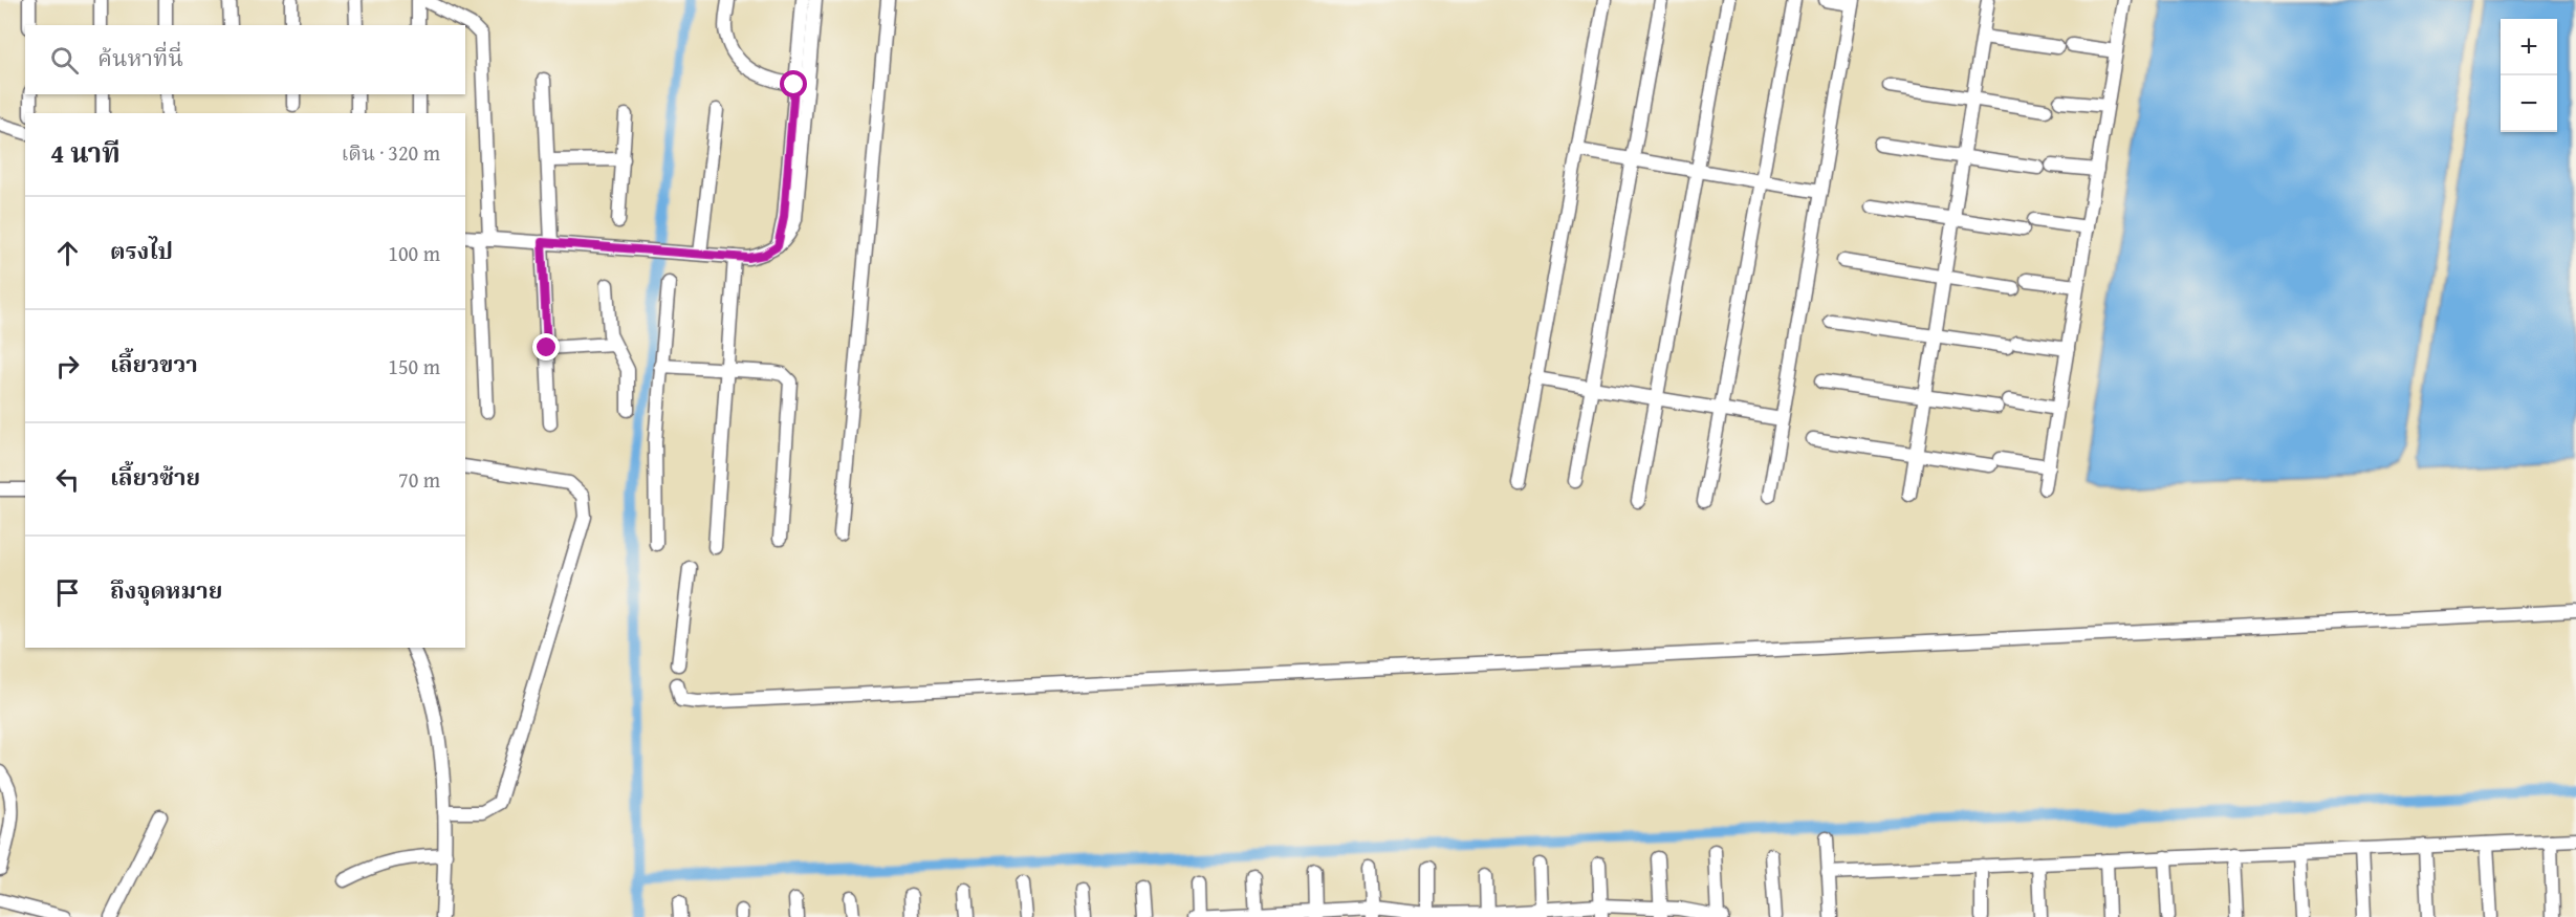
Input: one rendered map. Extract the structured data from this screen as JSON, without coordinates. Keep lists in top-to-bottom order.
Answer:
{
  "page": {
    "map_buttons": ["+", "−"],
    "search": "ค้นหาที่นี่",
    "heading": ["4 นาที", "เดิน · 320 m"],
    "list": [
      ["ตรงไป", "100 m"],
      ["เลี้ยวขวา", "150 m"],
      ["เลี้ยวซ้าย", "70 m"],
      "ถึงจุดหมาย"
    ]
  }
}
